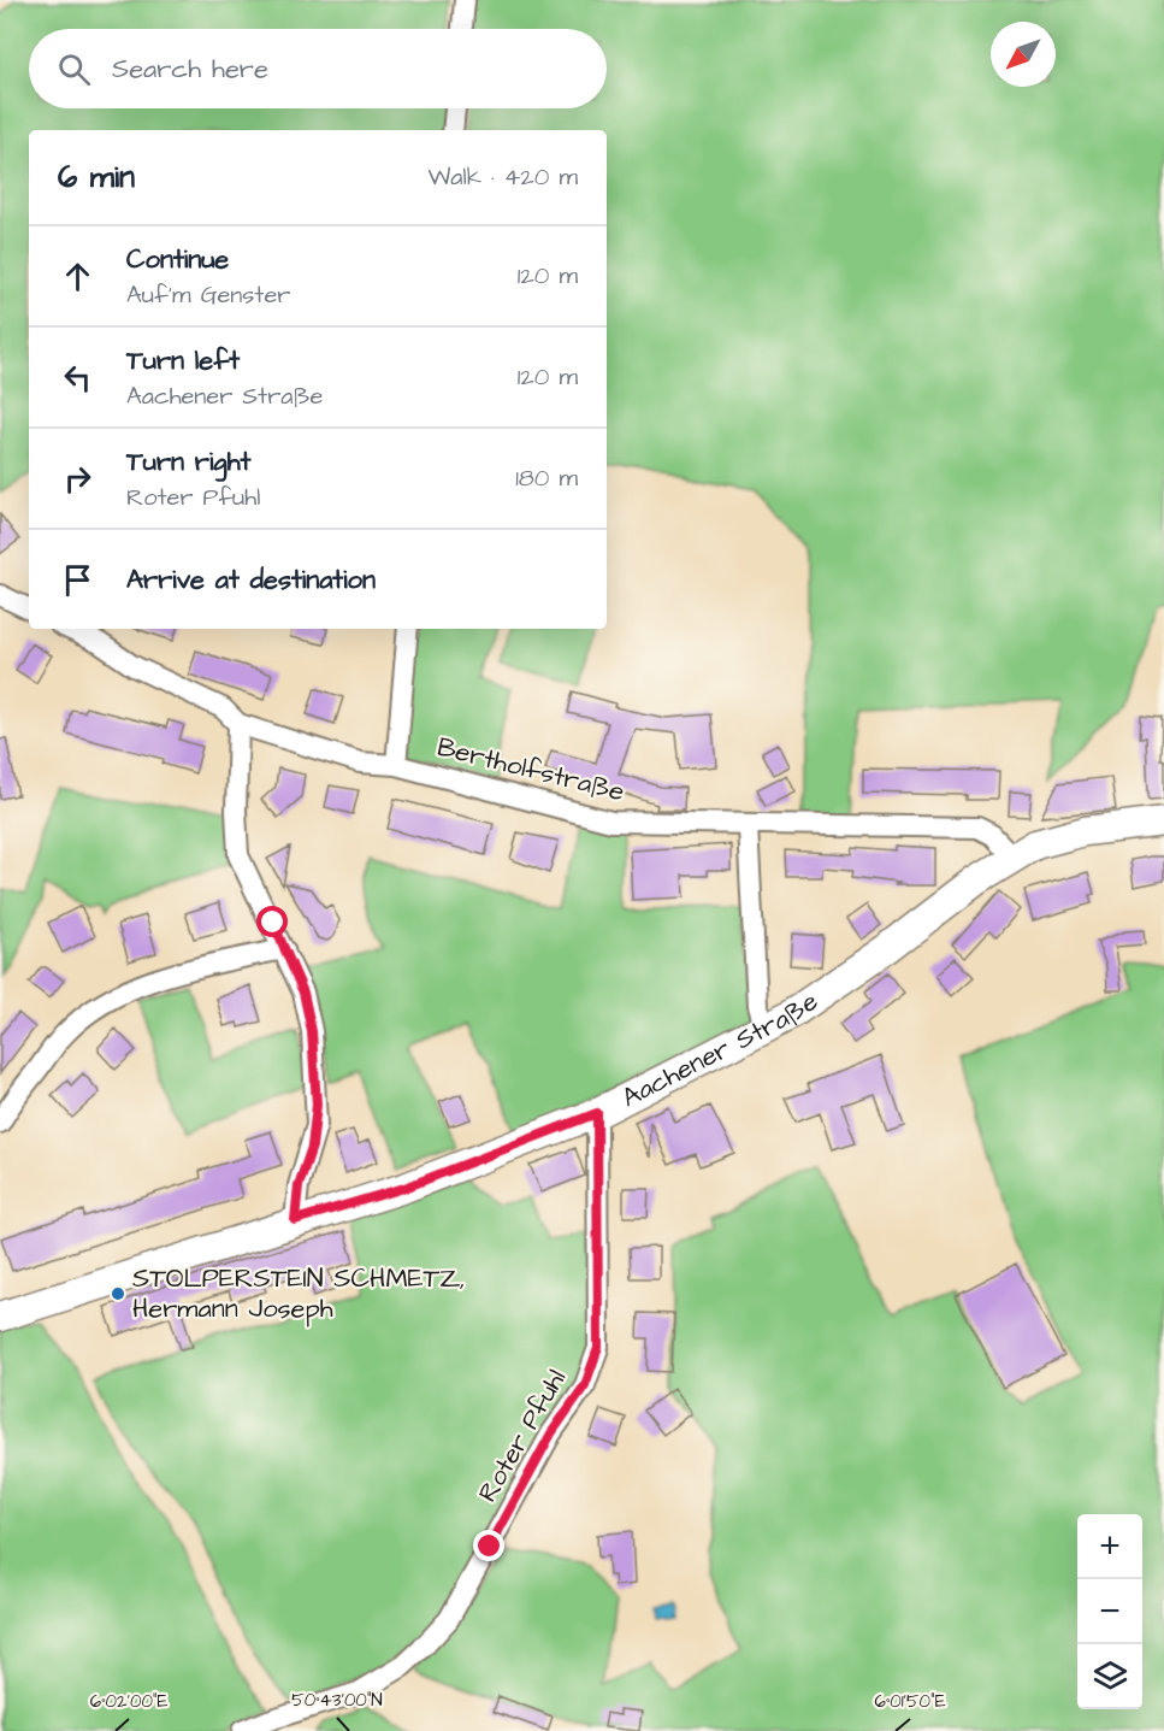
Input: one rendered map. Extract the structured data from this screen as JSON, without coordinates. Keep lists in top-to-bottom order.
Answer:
{
  "streets": {
    "street": ["Bertholfstraße", "Aachener Straße", "Roter Pfuhl"]
  },
  "crossings": [
    ["Bertholfstraße", "Aachener Straße"],
    ["Aachener Straße", "Roter Pfuhl"]
  ],
  "places": ["STOLPERSTEIN SCHMETZ, Hermann Joseph"],
  "north": "bottom left",
  "page": {
    "search": "Search here",
    "heading": ["6 min", "Walk · 420 m"],
    "list": [
      ["Continue", "Auf'm Genster", "120 m"],
      ["Turn left", "Aachener Straße", "120 m"],
      ["Turn right", "Roter Pfuhl", "180 m"],
      "Arrive at destination"
    ],
    "map_buttons": ["+", "−"]
  },
  "coordinates": ["50°43'00\"N", "6°02'00\"E", "6°01'50\"E"]
}
